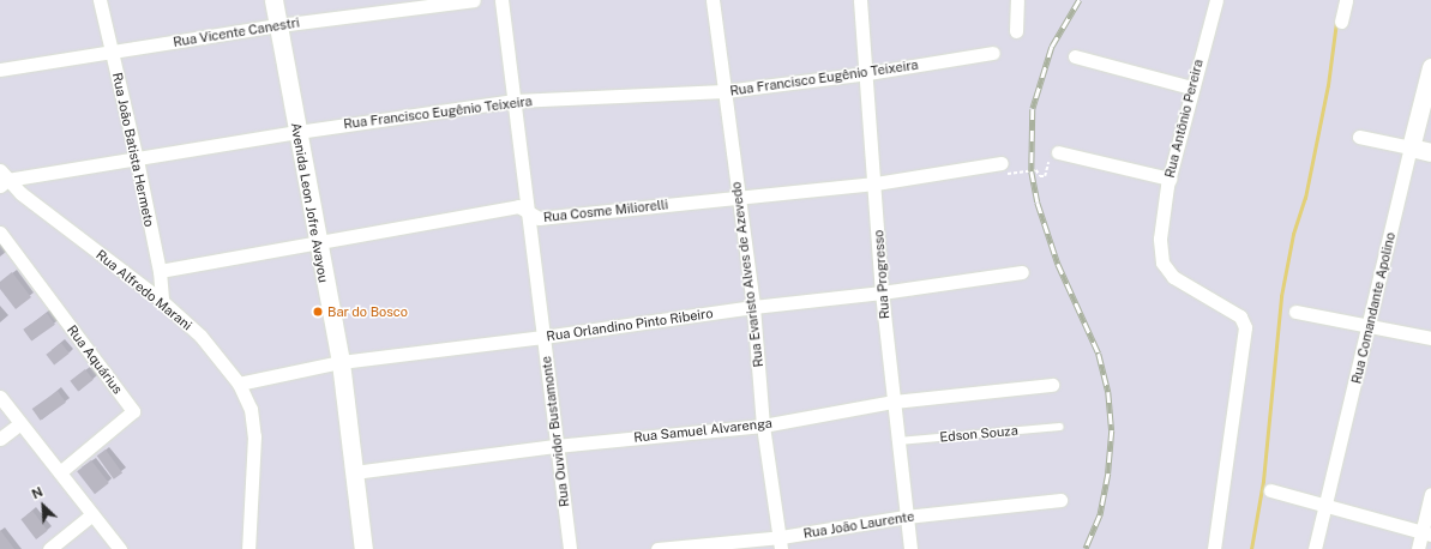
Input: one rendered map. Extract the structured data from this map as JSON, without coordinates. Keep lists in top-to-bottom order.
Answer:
{
  "streets": {
    "street": [
      "Rua Vicente Canestri",
      "Rua Francisco Eugênio Teixeira",
      "Rua Antônio Pereira",
      "Rua João Batista Hermeto",
      "Avenida Leon Jofre Avayou",
      "Rua Cosme Miliorelli",
      "Rua Evaristo Alves de Azevedo",
      "Rua Progresso",
      "Rua Alfredo Marani",
      "Rua Comandante Apolino",
      "Rua Orlandino Pinto Ribeiro",
      "Rua Aquárius",
      "Rua Samuel Alvarenga",
      "Rua Ouvidor Bustamonte",
      "Rua João Laurente"
    ],
    "lane": ["Edson Souza"]
  },
  "crossings": [
    ["Rua Vicente Canestri", "Rua João Batista Hermeto"],
    ["Rua Vicente Canestri", "Avenida Leon Jofre Avayou"],
    ["Rua Francisco Eugênio Teixeira", "Rua João Batista Hermeto"],
    ["Rua Francisco Eugênio Teixeira", "Avenida Leon Jofre Avayou"],
    ["Rua Francisco Eugênio Teixeira", "Rua Evaristo Alves de Azevedo"],
    ["Rua Francisco Eugênio Teixeira", "Rua Progresso"],
    ["Rua Francisco Eugênio Teixeira", "Rua Alfredo Marani"],
    ["Rua Francisco Eugênio Teixeira", "Rua Ouvidor Bustamonte"],
    ["Rua João Batista Hermeto", "Rua Cosme Miliorelli"],
    ["Rua João Batista Hermeto", "Rua Alfredo Marani"],
    ["Avenida Leon Jofre Avayou", "Rua Cosme Miliorelli"],
    ["Avenida Leon Jofre Avayou", "Rua Orlandino Pinto Ribeiro"],
    ["Avenida Leon Jofre Avayou", "Rua Samuel Alvarenga"],
    ["Rua Cosme Miliorelli", "Rua Evaristo Alves de Azevedo"],
    ["Rua Cosme Miliorelli", "Rua Progresso"],
    ["Rua Cosme Miliorelli", "Rua Ouvidor Bustamonte"],
    ["Rua Evaristo Alves de Azevedo", "Rua Orlandino Pinto Ribeiro"],
    ["Rua Evaristo Alves de Azevedo", "Rua Samuel Alvarenga"],
    ["Rua Evaristo Alves de Azevedo", "Rua João Laurente"],
    ["Rua Progresso", "Rua Orlandino Pinto Ribeiro"],
    ["Rua Progresso", "Rua Samuel Alvarenga"],
    ["Rua Progresso", "Edson Souza"],
    ["Rua Progresso", "Rua João Laurente"],
    ["Rua Alfredo Marani", "Rua Orlandino Pinto Ribeiro"],
    ["Rua Orlandino Pinto Ribeiro", "Rua Ouvidor Bustamonte"],
    ["Rua Samuel Alvarenga", "Rua Ouvidor Bustamonte"]
  ],
  "places": ["Bar do Bosco"],
  "north": "top left"
}
